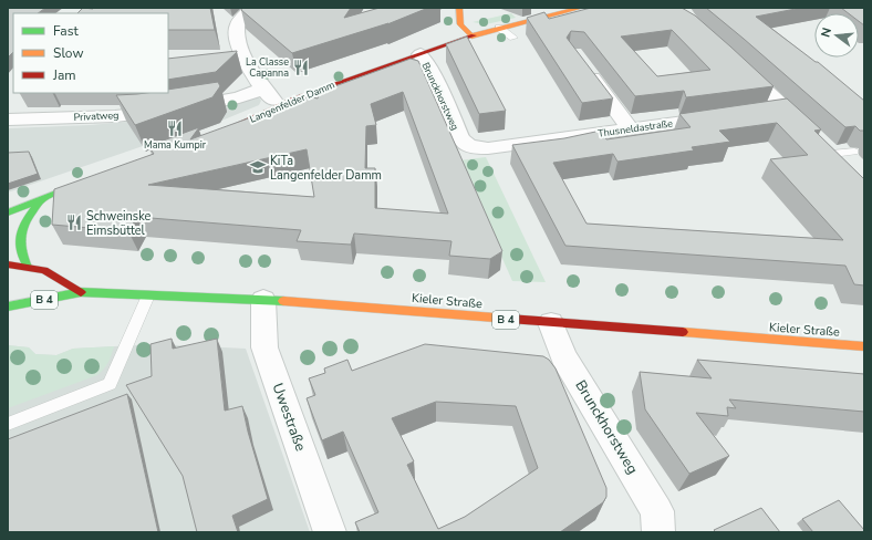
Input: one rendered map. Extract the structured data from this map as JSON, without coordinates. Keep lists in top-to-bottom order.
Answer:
{
  "streets": {
    "street": [
      "Brunckhorstweg",
      "Langenfelder Damm",
      "Privatweg",
      "Thusneldastraße",
      "B 4",
      "Kieler Straße",
      "Uwestraße"
    ]
  },
  "crossings": [
    ["Brunckhorstweg", "Langenfelder Damm"],
    ["Brunckhorstweg", "Thusneldastraße"],
    ["Brunckhorstweg", "Kieler Straße"],
    ["Kieler Straße", "Uwestraße"]
  ],
  "places": {
    "restaurant": ["La Classe Capanna", "Mama Kumpir", "Schweinske Eimsbüttel"],
    "school or university": ["KiTa Langenfelder Damm"]
  },
  "legend": ["Fast", "Slow", "Jam"],
  "north": "left"
}
